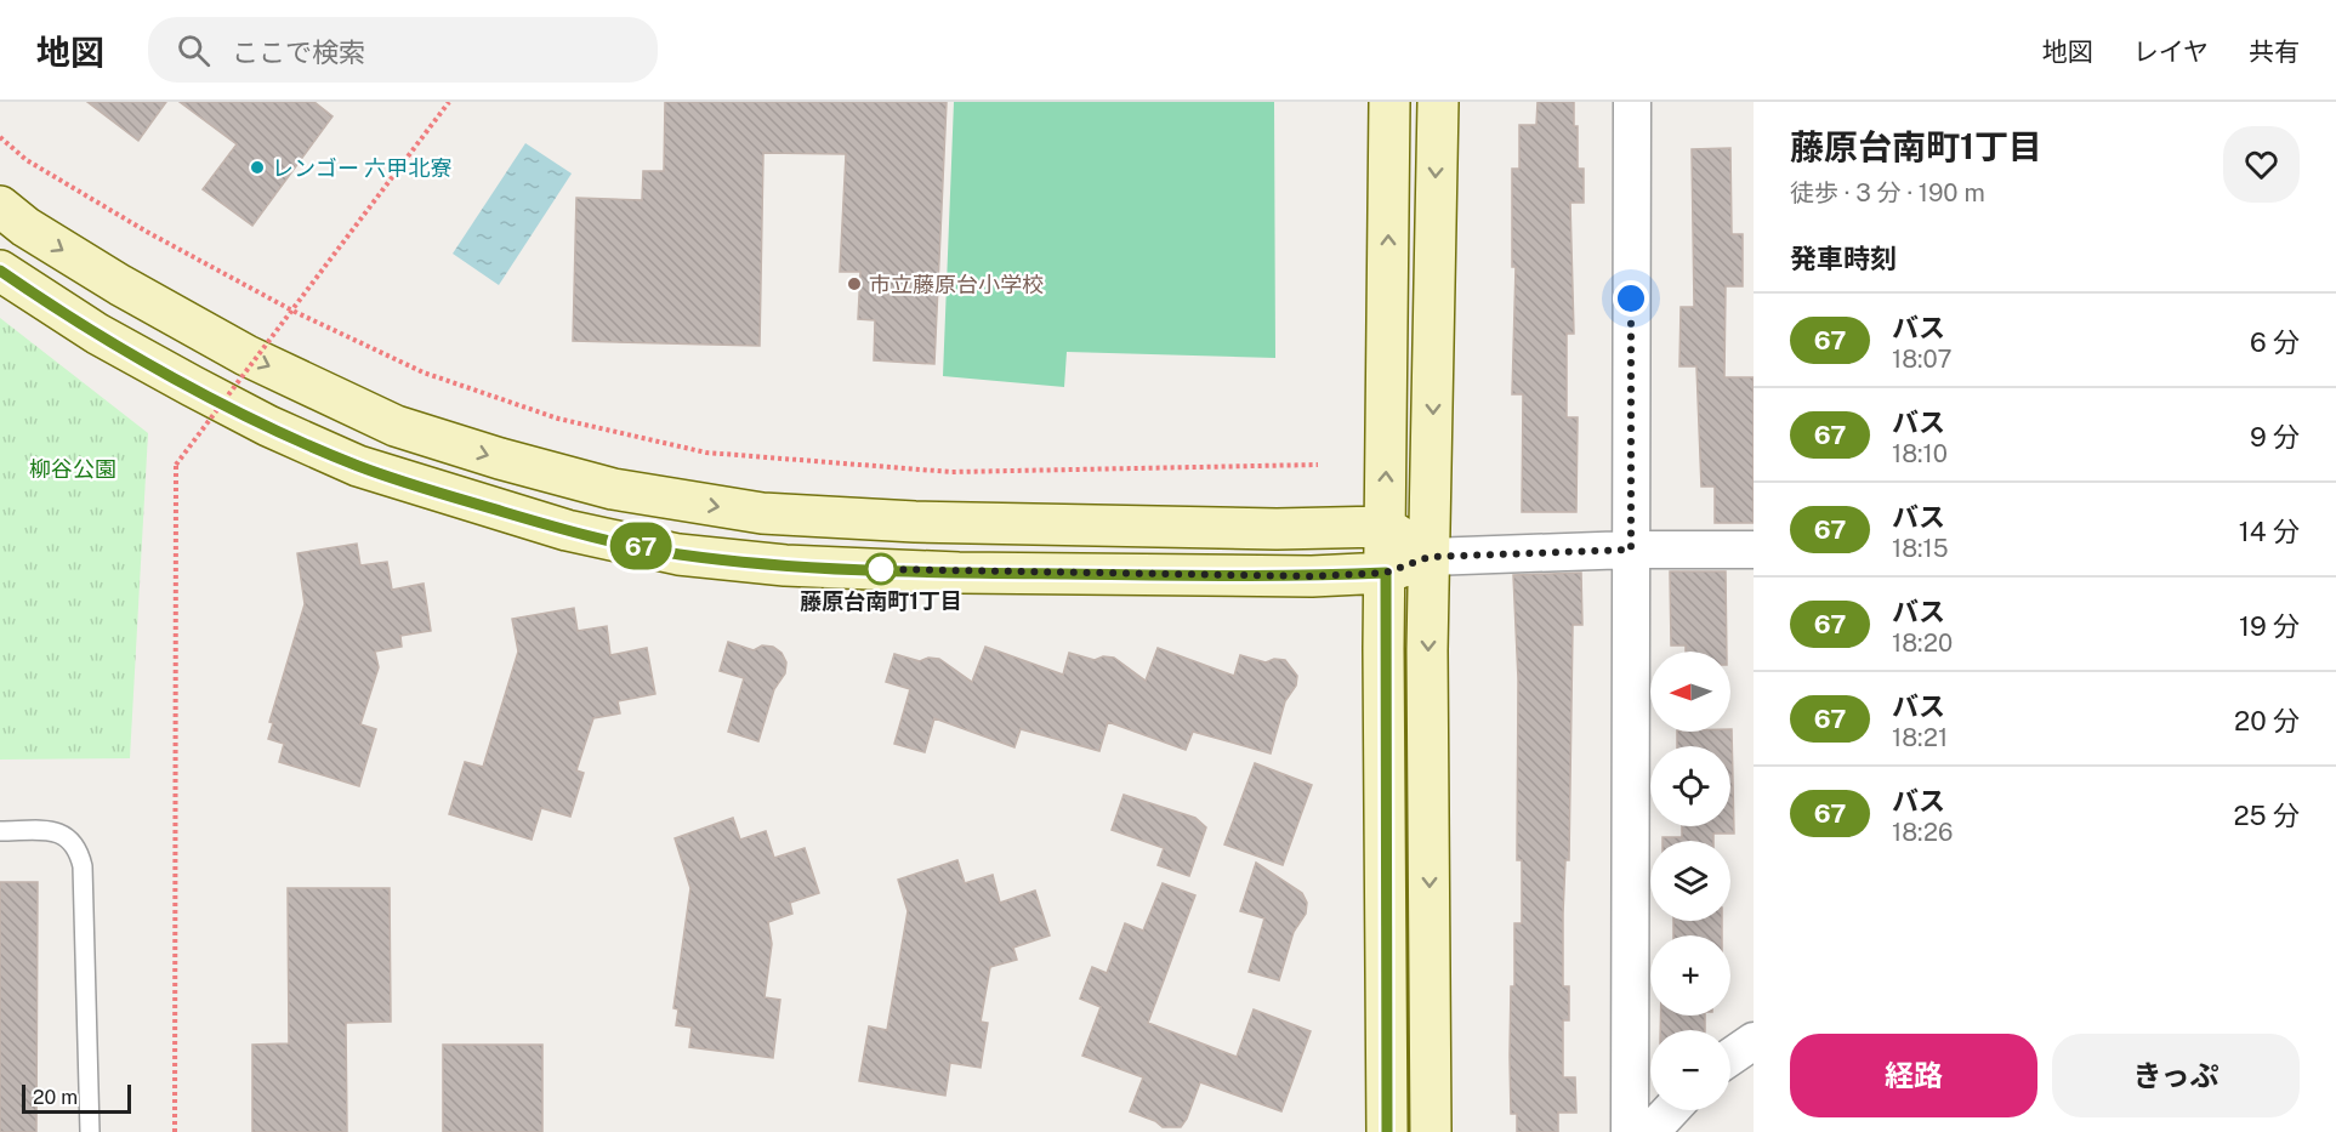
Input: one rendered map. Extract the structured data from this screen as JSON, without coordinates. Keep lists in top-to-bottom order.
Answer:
{
  "parks": ["柳谷公園"],
  "places": ["レンゴー 六甲北寮", "市立藤原台小学校", "藤原台南町1丁目"],
  "lines": ["bus line 67"],
  "scale_bar": "20 m",
  "north": "left",
  "page": {
    "header": "地図",
    "search": "ここで検索",
    "nav": ["地図", "レイヤ", "共有"],
    "on_map": "67",
    "heading": [
      ["藤原台南町1丁目", "徒歩 · 3 分 · 190 m"],
      "発車時刻"
    ],
    "list": [
      {
        "mark": "67",
        "name": "バス",
        "note": "18:07",
        "value": "6 分"
      },
      {
        "mark": "67",
        "name": "バス",
        "note": "18:10",
        "value": "9 分"
      },
      {
        "mark": "67",
        "name": "バス",
        "note": "18:15",
        "value": "14 分"
      },
      {
        "mark": "67",
        "name": "バス",
        "note": "18:20",
        "value": "19 分"
      },
      {
        "mark": "67",
        "name": "バス",
        "note": "18:21",
        "value": "20 分"
      },
      {
        "mark": "67",
        "name": "バス",
        "note": "18:26",
        "value": "25 分"
      }
    ],
    "map_buttons": ["+", "−"],
    "buttons": ["経路", "きっぷ"],
    "scale": "20 m"
  }
}
